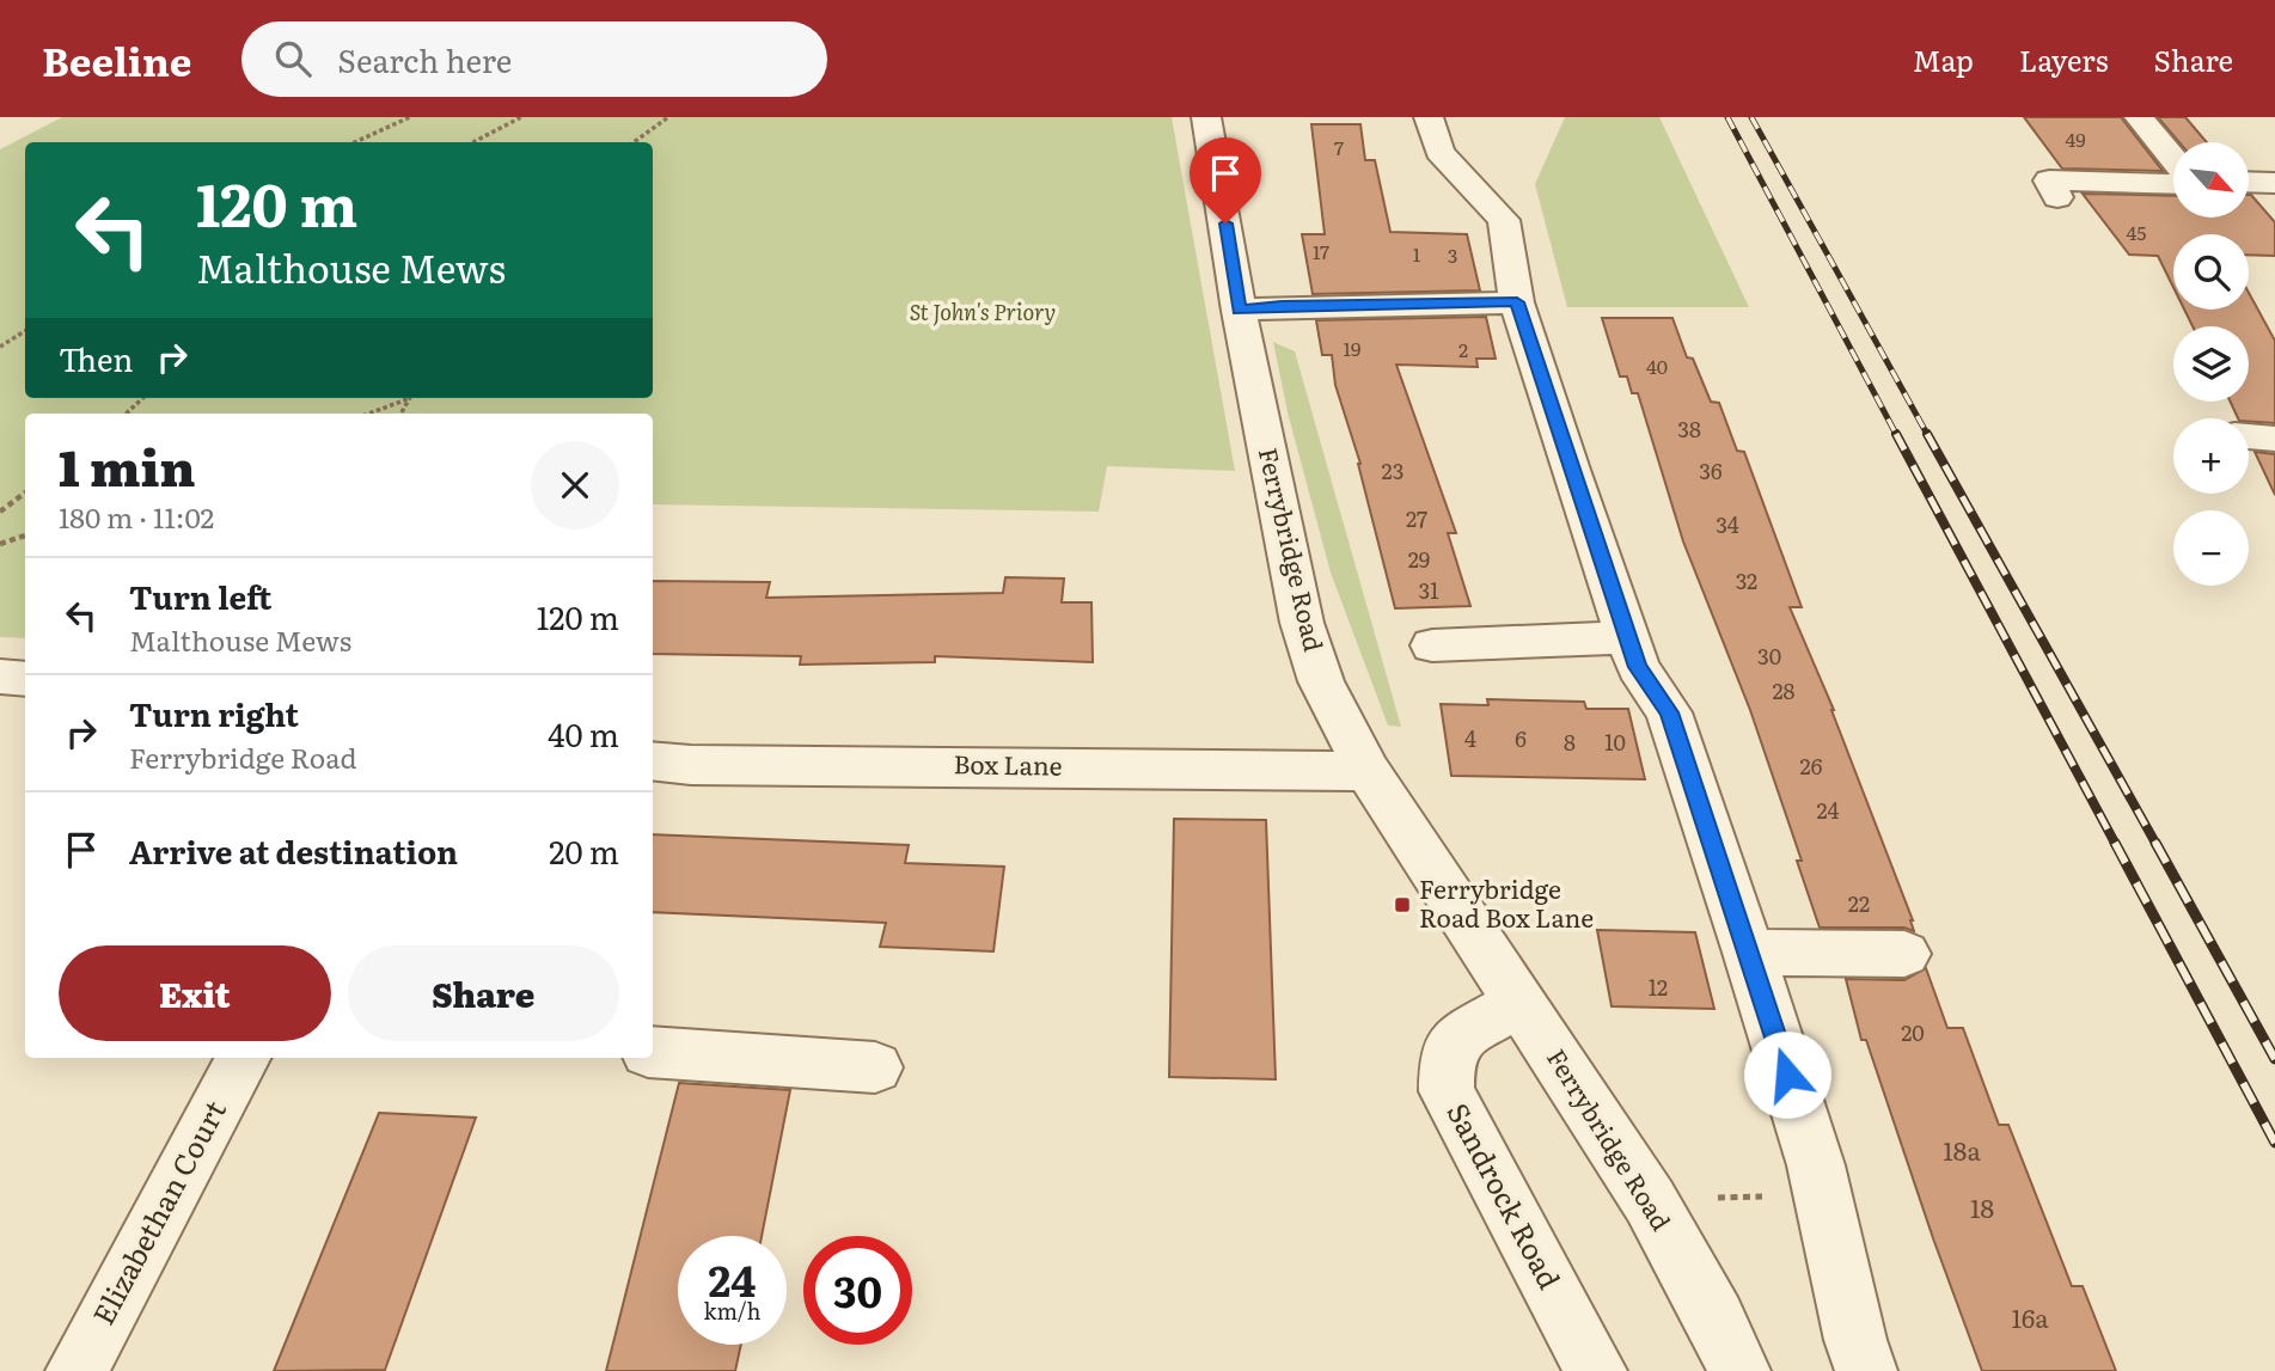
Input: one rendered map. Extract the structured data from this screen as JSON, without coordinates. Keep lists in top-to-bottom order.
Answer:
{
  "streets": {
    "street": [
      "Ferrybridge Road",
      "Box Lane",
      "Sandrock Road",
      "Elizabethan Court"
    ]
  },
  "crossings": [
    ["Ferrybridge Road", "Box Lane"],
    ["Ferrybridge Road", "Sandrock Road"]
  ],
  "parks": ["St John's Priory"],
  "places": {
    "transit": ["Ferrybridge Road Box Lane"]
  },
  "house_numbers": [
    "49",
    "7",
    "45",
    "17",
    "1",
    "3",
    "19",
    "2",
    "40",
    "38",
    "23",
    "36",
    "27",
    "34",
    "29",
    "32",
    "31",
    "30",
    "28",
    "4",
    "6",
    "8",
    "10",
    "26",
    "24",
    "22",
    "12",
    "20",
    "18a",
    "18",
    "16a"
  ],
  "north": "bottom right",
  "page": {
    "header": "Beeline",
    "search": "Search here",
    "nav": ["Map", "Layers", "Share"],
    "map_buttons": ["+", "−"],
    "turn": ["120 m", "Malthouse Mews"],
    "then": "Then",
    "heading": ["1 min", "180 m · 11:02"],
    "list": [
      {
        "name": "Turn left",
        "note": "Malthouse Mews",
        "value": "120 m"
      },
      {
        "name": "Turn right",
        "note": "Ferrybridge Road",
        "value": "40 m"
      },
      {
        "name": "Arrive at destination",
        "value": "20 m"
      }
    ],
    "buttons": ["Exit", "Share"],
    "speed": "24 km/h",
    "limit": "30"
  }
}
